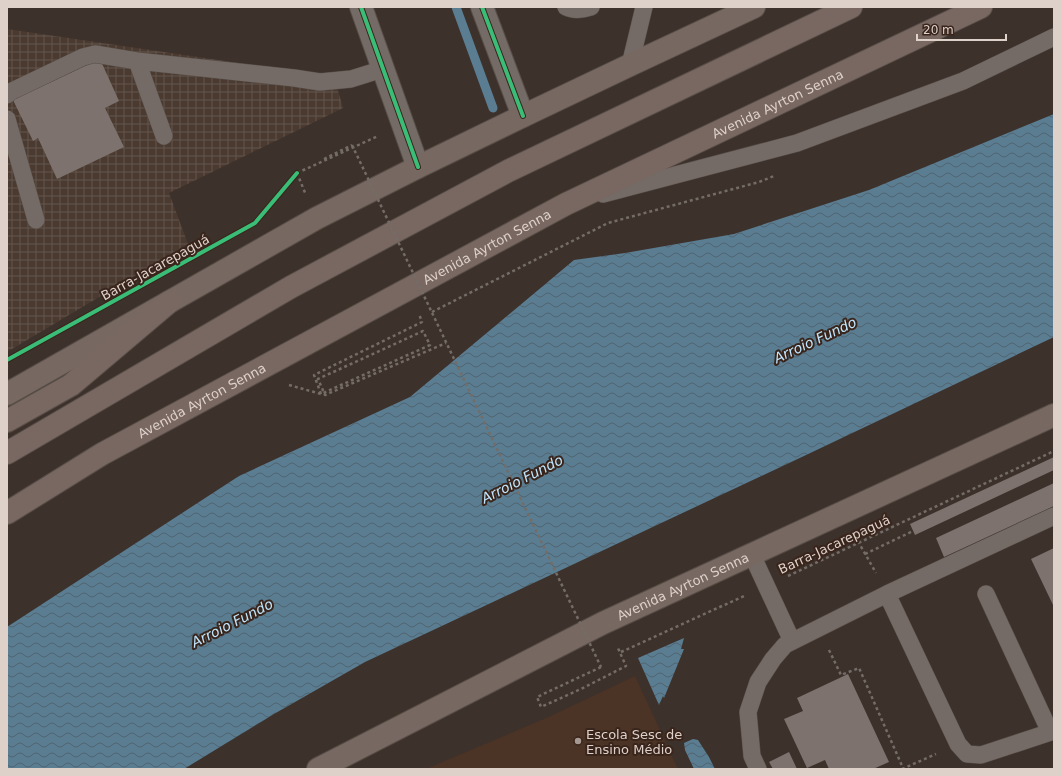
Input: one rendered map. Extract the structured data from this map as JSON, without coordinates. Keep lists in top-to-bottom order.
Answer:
{
  "streets": {
    "highway": ["Avenida Ayrton Senna"],
    "cycle path": ["Barra-Jacarepaguá"]
  },
  "water": ["Arroio Fundo"],
  "places": ["Escola Sesc de Ensino Médio"],
  "scale_bar": "20 m"
}
